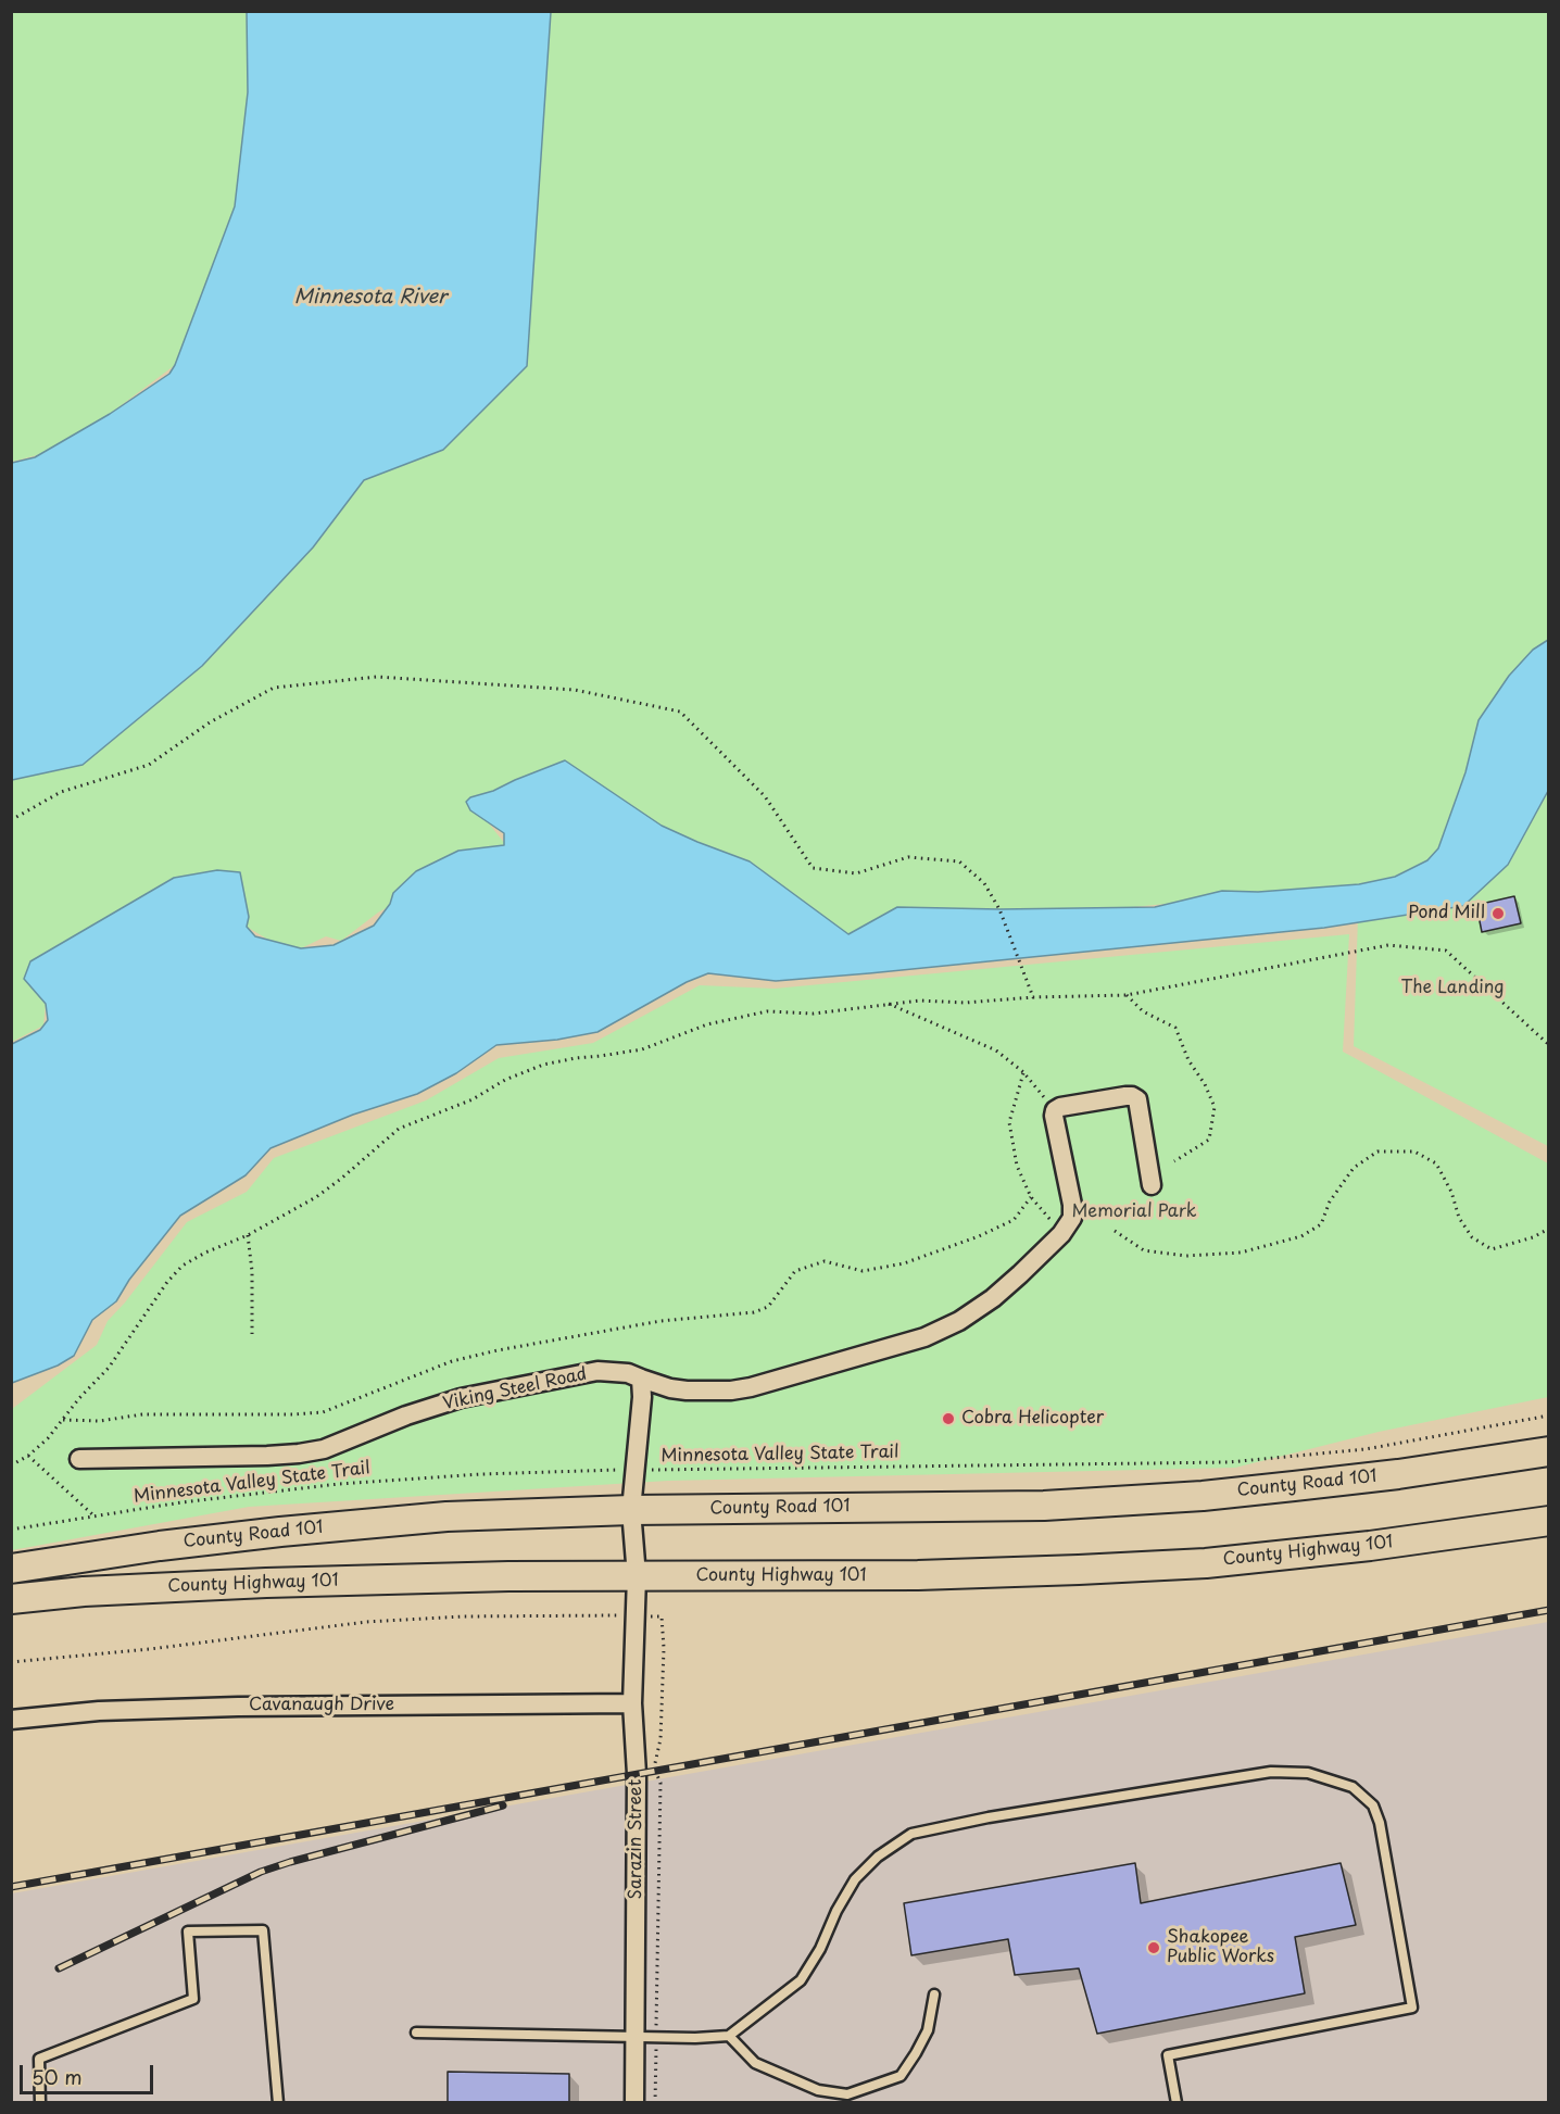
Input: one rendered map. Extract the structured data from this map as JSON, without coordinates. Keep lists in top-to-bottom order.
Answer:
{
  "streets": {
    "main road": ["County Road 101", "County Highway 101"],
    "street": ["Viking Steel Road", "Cavanaugh Drive", "Sarazin Street"],
    "path": ["Minnesota Valley State Trail"]
  },
  "crossings": [
    ["County Highway 101", "Sarazin Street"],
    ["Cavanaugh Drive", "Sarazin Street"]
  ],
  "water": ["Minnesota River"],
  "parks": ["The Landing", "Memorial Park"],
  "places": ["Pond Mill", "Cobra Helicopter", "Shakopee Public Works"],
  "scale_bar": "50 m"
}
